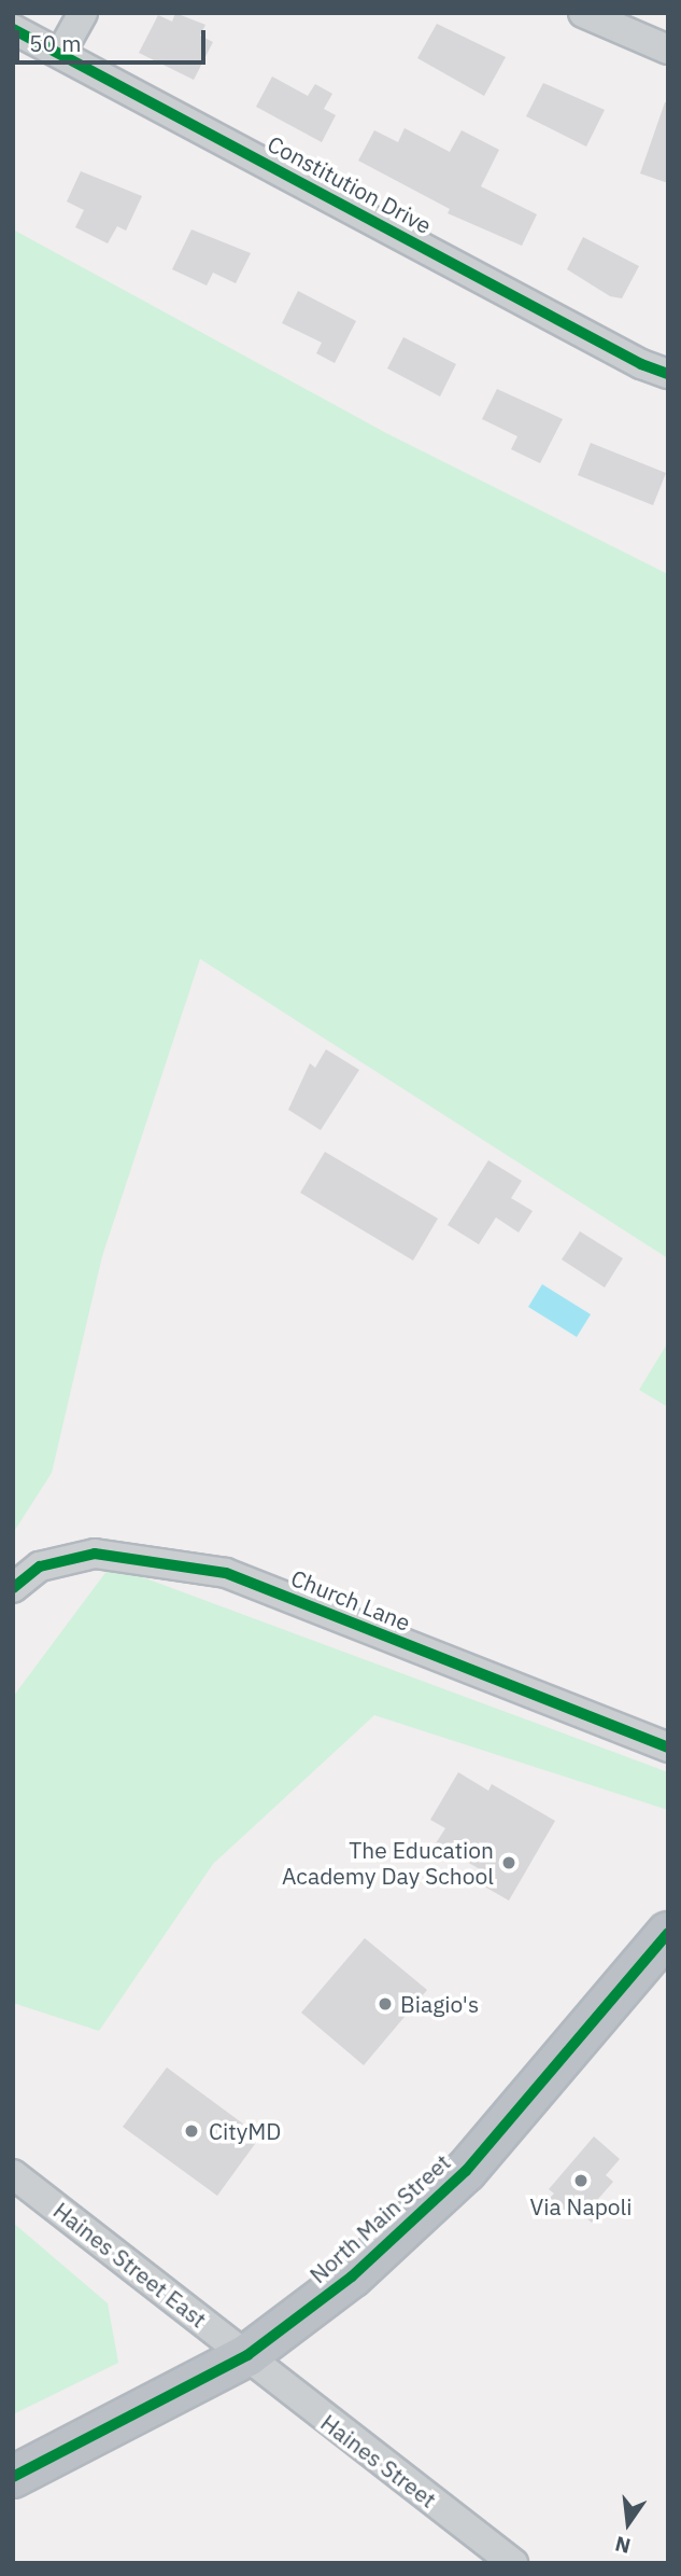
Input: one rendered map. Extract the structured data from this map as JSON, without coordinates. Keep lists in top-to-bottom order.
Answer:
{
  "streets": {
    "highway": ["North Main Street"],
    "street": [
      "Constitution Drive",
      "Church Lane",
      "Haines Street East",
      "Haines Street"
    ]
  },
  "crossings": [
    ["North Main Street", "Haines Street East"],
    ["North Main Street", "Haines Street"],
    ["Haines Street East", "Haines Street"]
  ],
  "places": [
    "The Education Academy Day School",
    "Biagio's",
    "CityMD",
    "Via Napoli"
  ],
  "scale_bar": "50 m",
  "north": "bottom"
}
